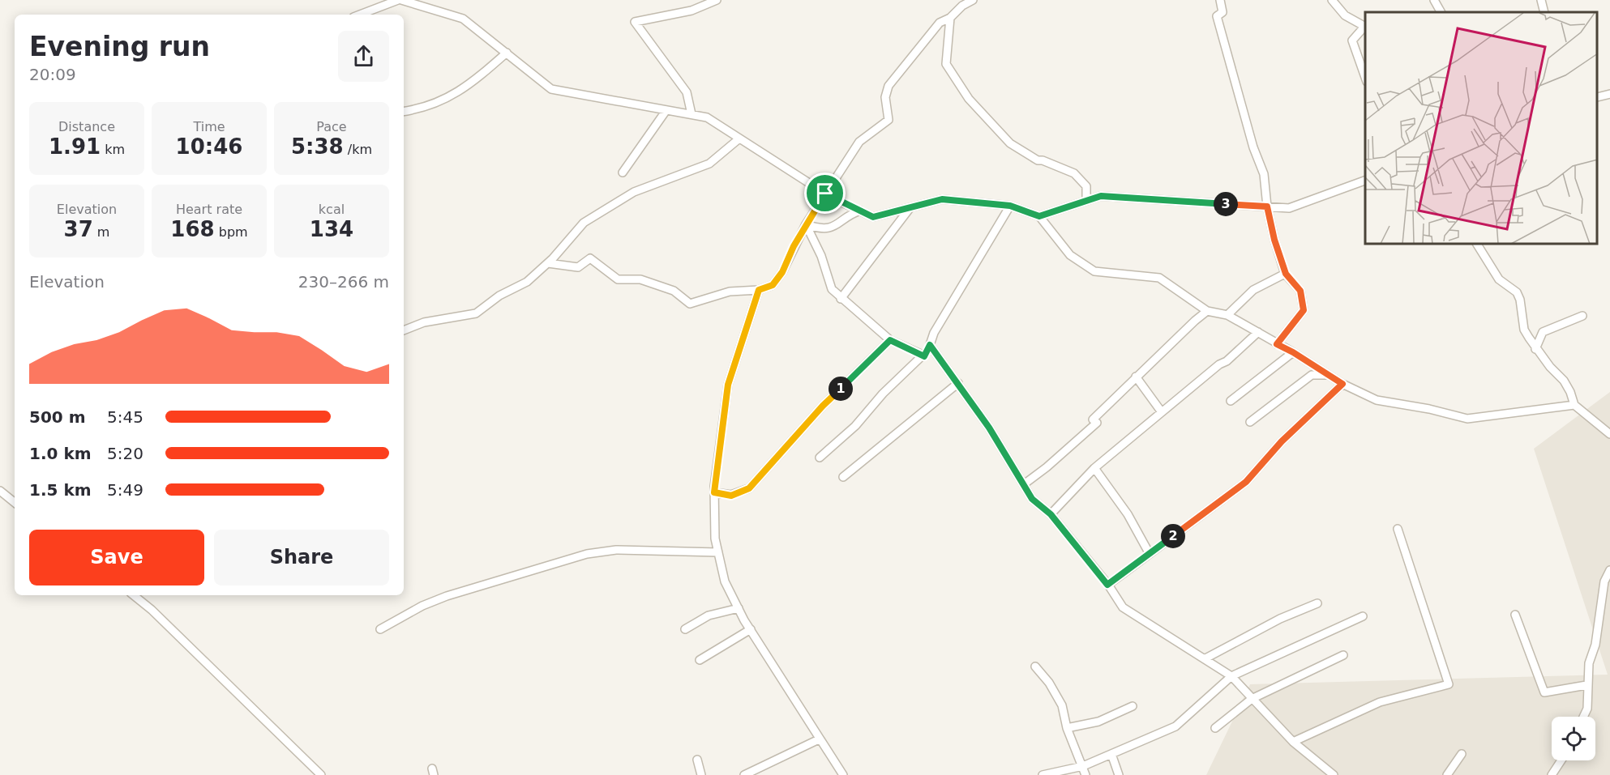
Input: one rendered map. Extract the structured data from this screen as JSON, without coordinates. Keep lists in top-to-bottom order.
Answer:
{
  "page": {
    "heading": ["Evening run", "20:09"],
    "stats": [
      ["Distance", "1.91 km"],
      ["Time", "10:46"],
      ["Pace", "5:38 /km"],
      ["Elevation", "37 m"],
      ["Heart rate", "168 bpm"],
      ["kcal", "134"]
    ],
    "pins": ["3", "1", "2"],
    "chart": ["Elevation", "230–266 m"],
    "list": [
      {
        "name": "500 m",
        "note": "5:45"
      },
      {
        "name": "1.0 km",
        "note": "5:20"
      },
      {
        "name": "1.5 km",
        "note": "5:49"
      }
    ],
    "buttons": ["Save", "Share"]
  }
}
